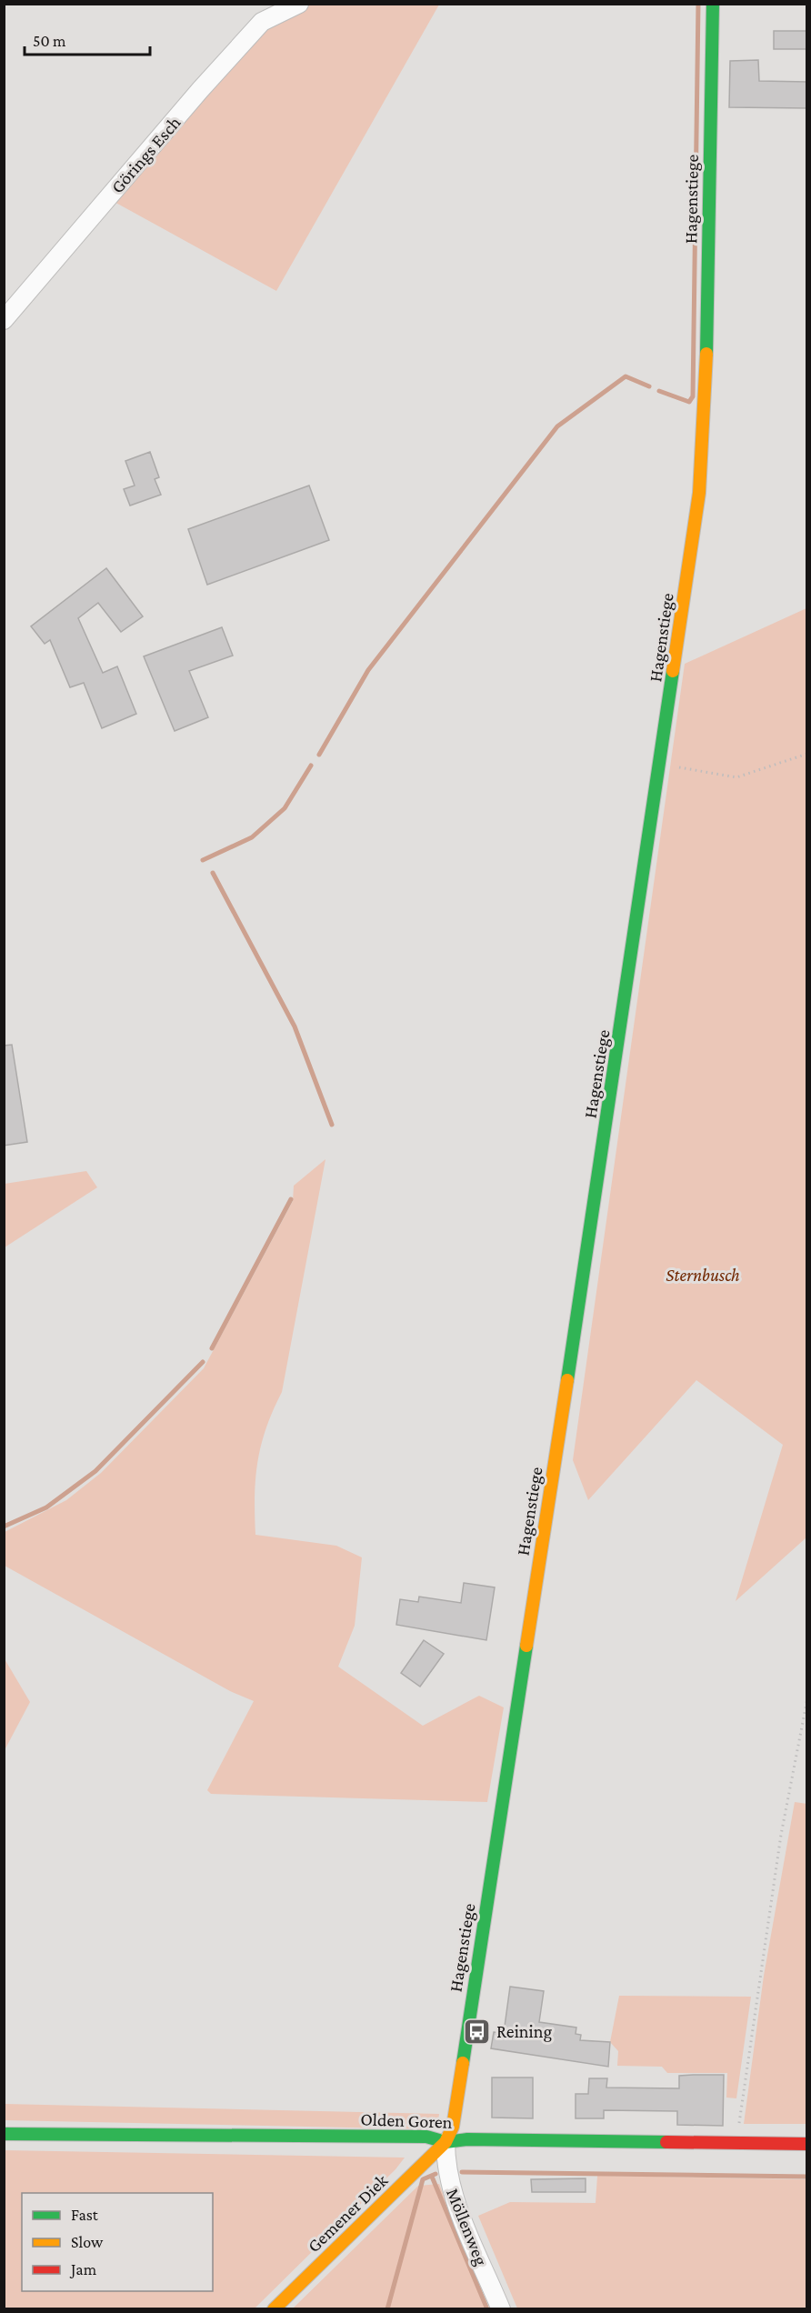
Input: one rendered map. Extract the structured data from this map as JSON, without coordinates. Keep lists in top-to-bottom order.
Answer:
{
  "streets": {
    "street": [
      "Görings Esch",
      "Hagenstiege",
      "Olden Goren",
      "Gemener Diek",
      "Möllenweg"
    ]
  },
  "crossings": [
    ["Hagenstiege", "Olden Goren"],
    ["Hagenstiege", "Gemener Diek"],
    ["Hagenstiege", "Möllenweg"],
    ["Olden Goren", "Gemener Diek"],
    ["Olden Goren", "Möllenweg"],
    ["Gemener Diek", "Möllenweg"]
  ],
  "parks": ["Sternbusch"],
  "places": {
    "bus stop": ["Reining"]
  },
  "legend": ["Fast", "Slow", "Jam"],
  "scale_bar": "50 m"
}
